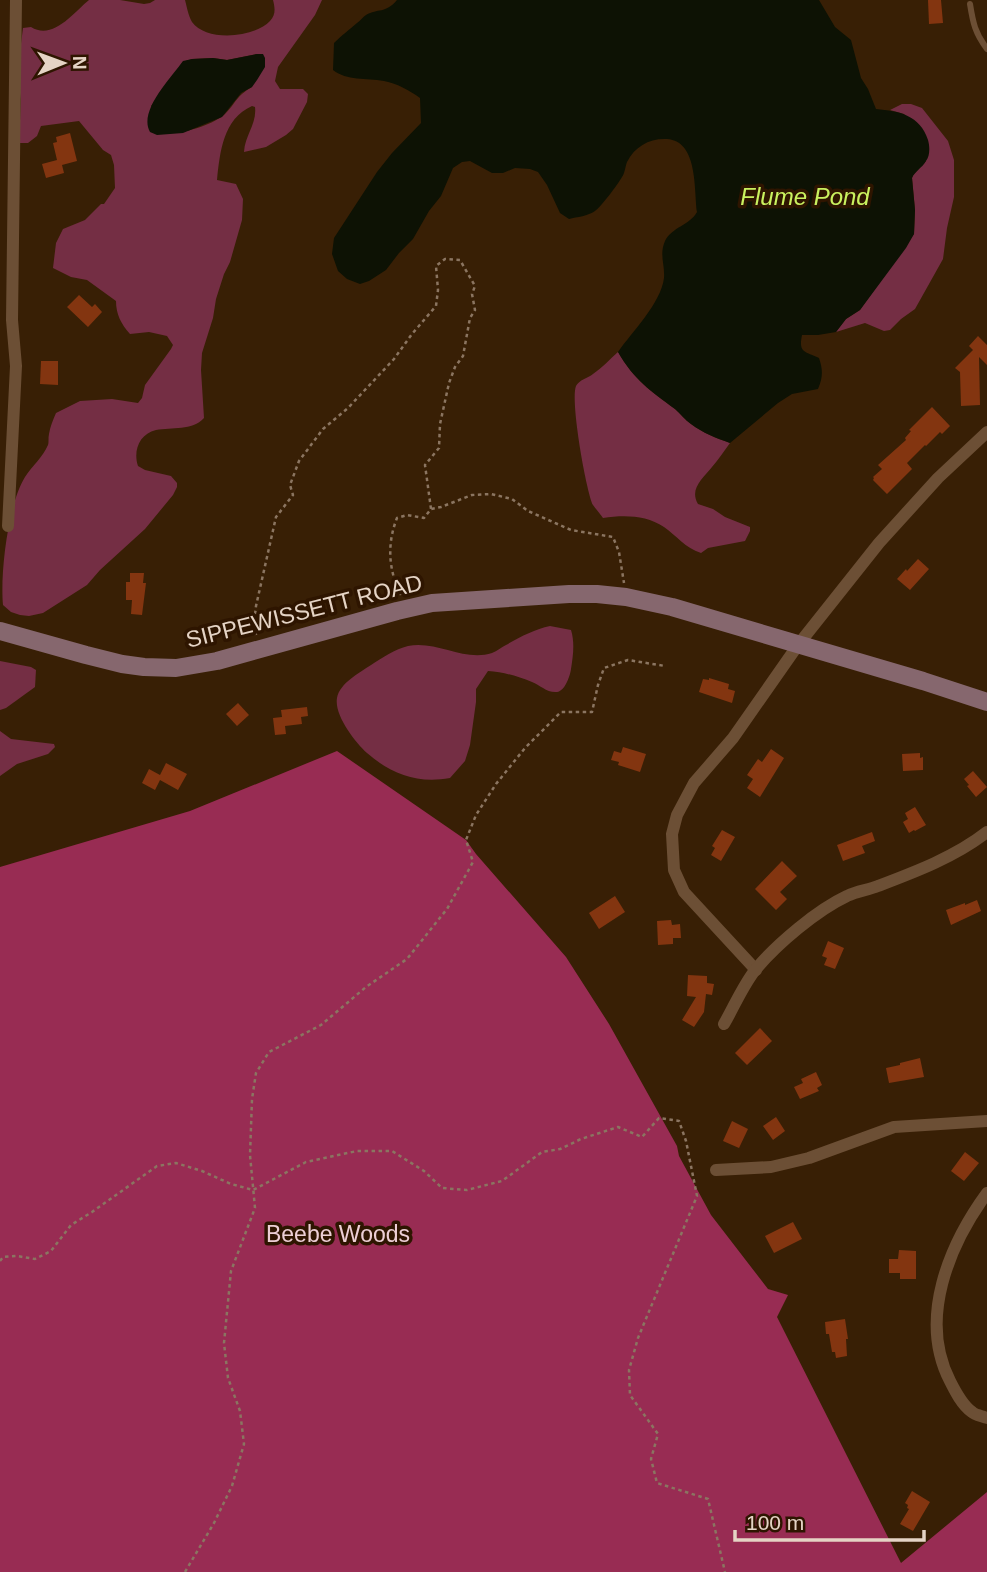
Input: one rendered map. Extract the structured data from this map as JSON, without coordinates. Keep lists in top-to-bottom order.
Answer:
{
  "streets": {
    "main road": ["SIPPEWISSETT ROAD"]
  },
  "water": ["Flume Pond"],
  "parks": ["Beebe Woods"],
  "scale_bar": "100 m",
  "north": "right"
}
